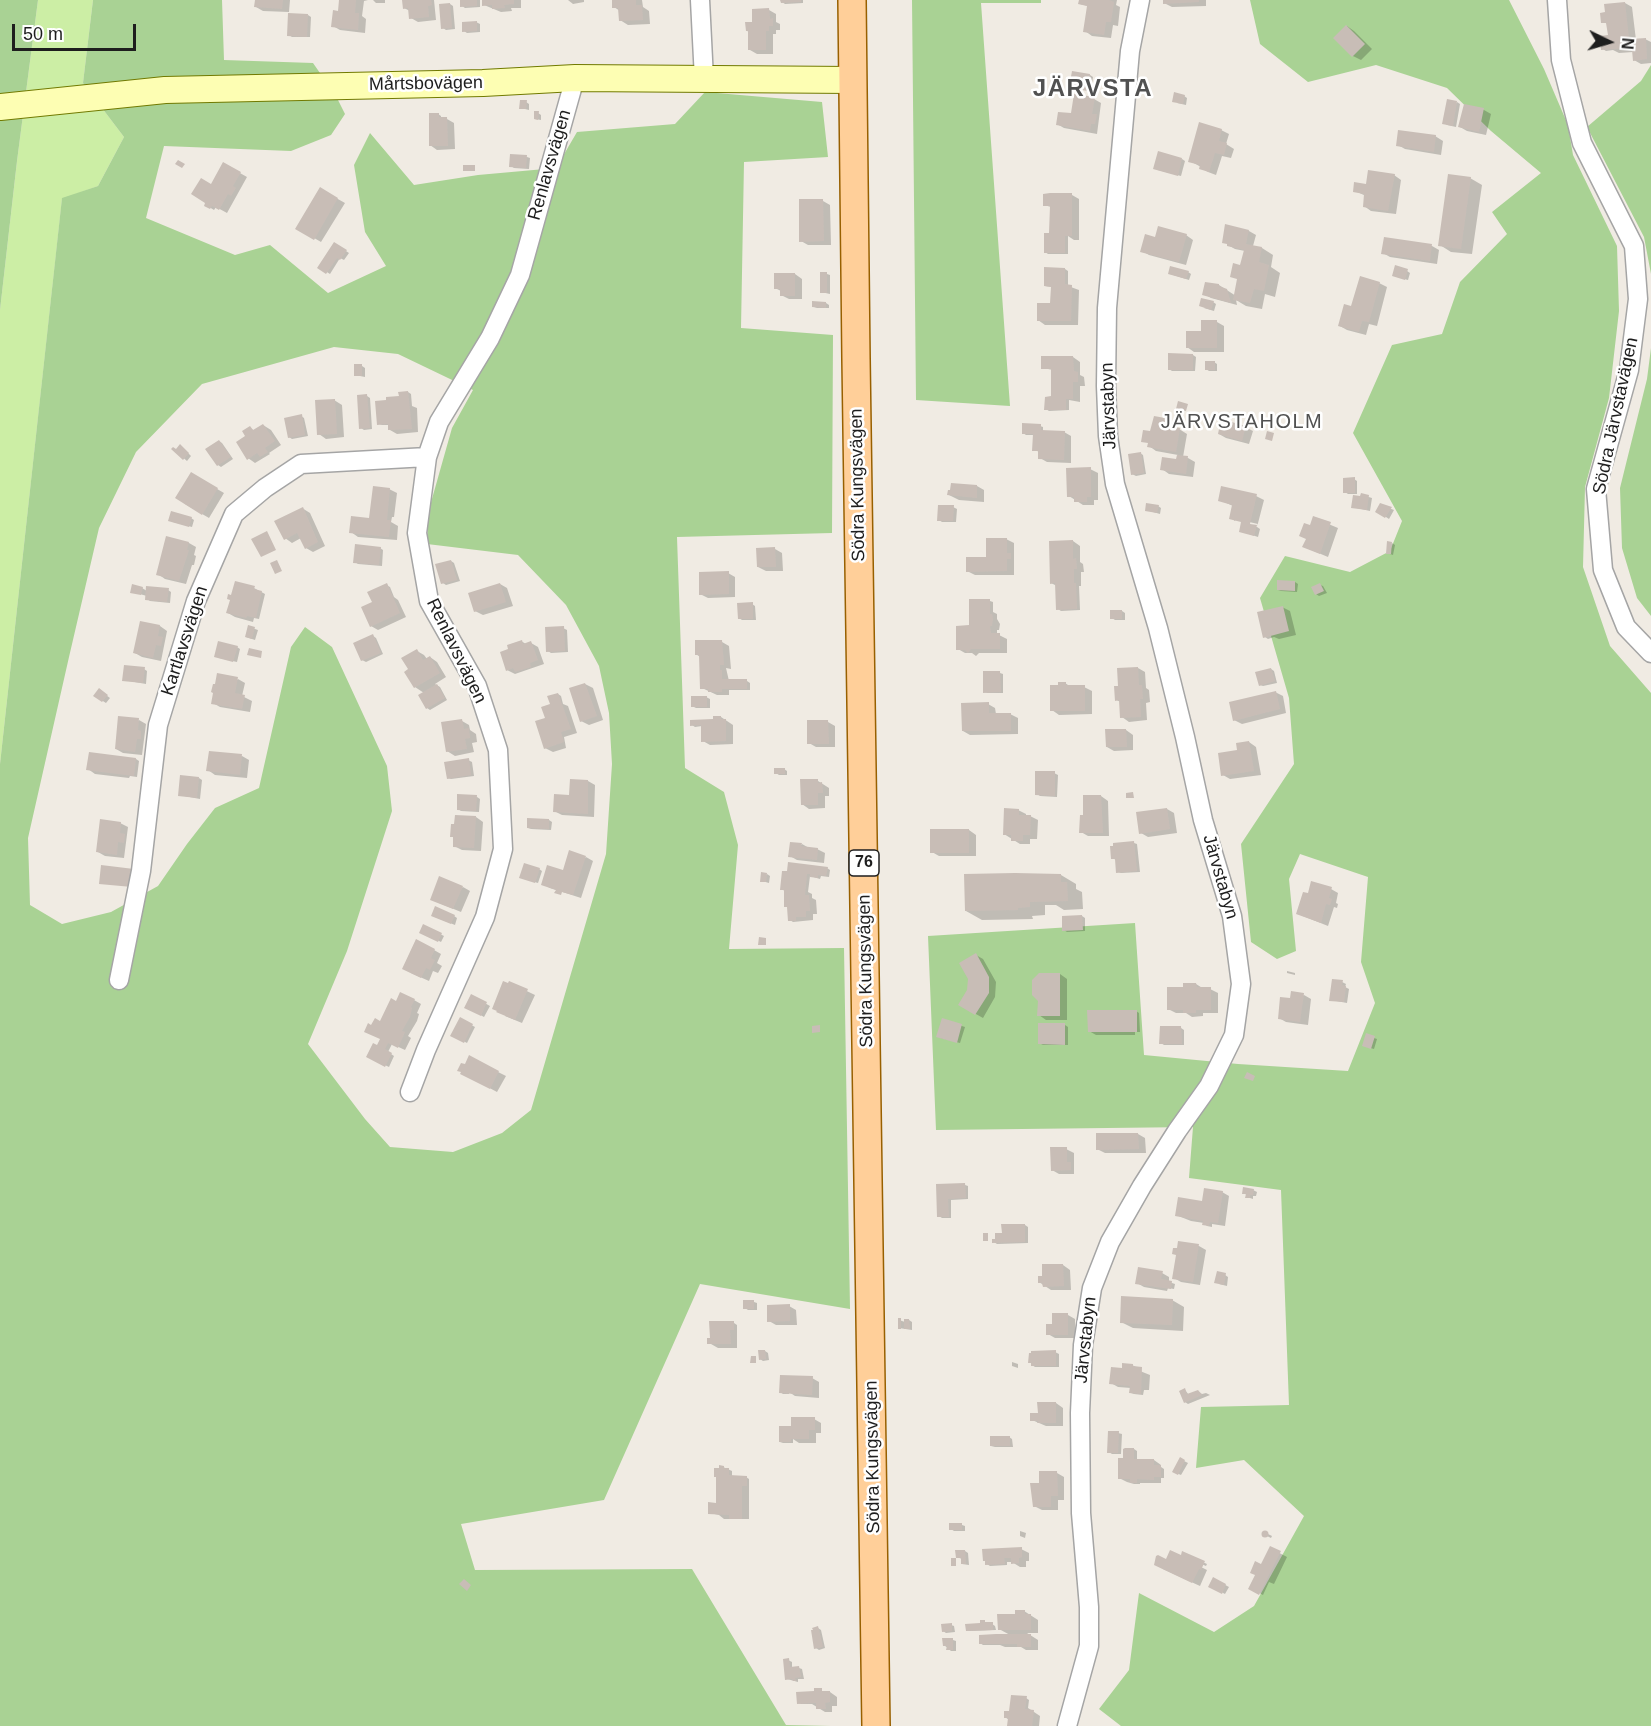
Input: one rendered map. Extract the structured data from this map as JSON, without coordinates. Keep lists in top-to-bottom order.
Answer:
{
  "streets": {
    "main road": ["Södra Kungsvägen", "76"],
    "street": [
      "Mårtsbovägen",
      "Renlavsvägen",
      "Järvstabyn",
      "Södra Järvstavägen",
      "Kartlavsvägen"
    ]
  },
  "crossings": [
    ["Mårtsbovägen", "Renlavsvägen"],
    ["Mårtsbovägen", "Södra Kungsvägen"],
    ["Renlavsvägen", "Kartlavsvägen"]
  ],
  "districts": ["JÄRVSTA", "JÄRVSTAHOLM"],
  "scale_bar": "50 m",
  "north": "right"
}
